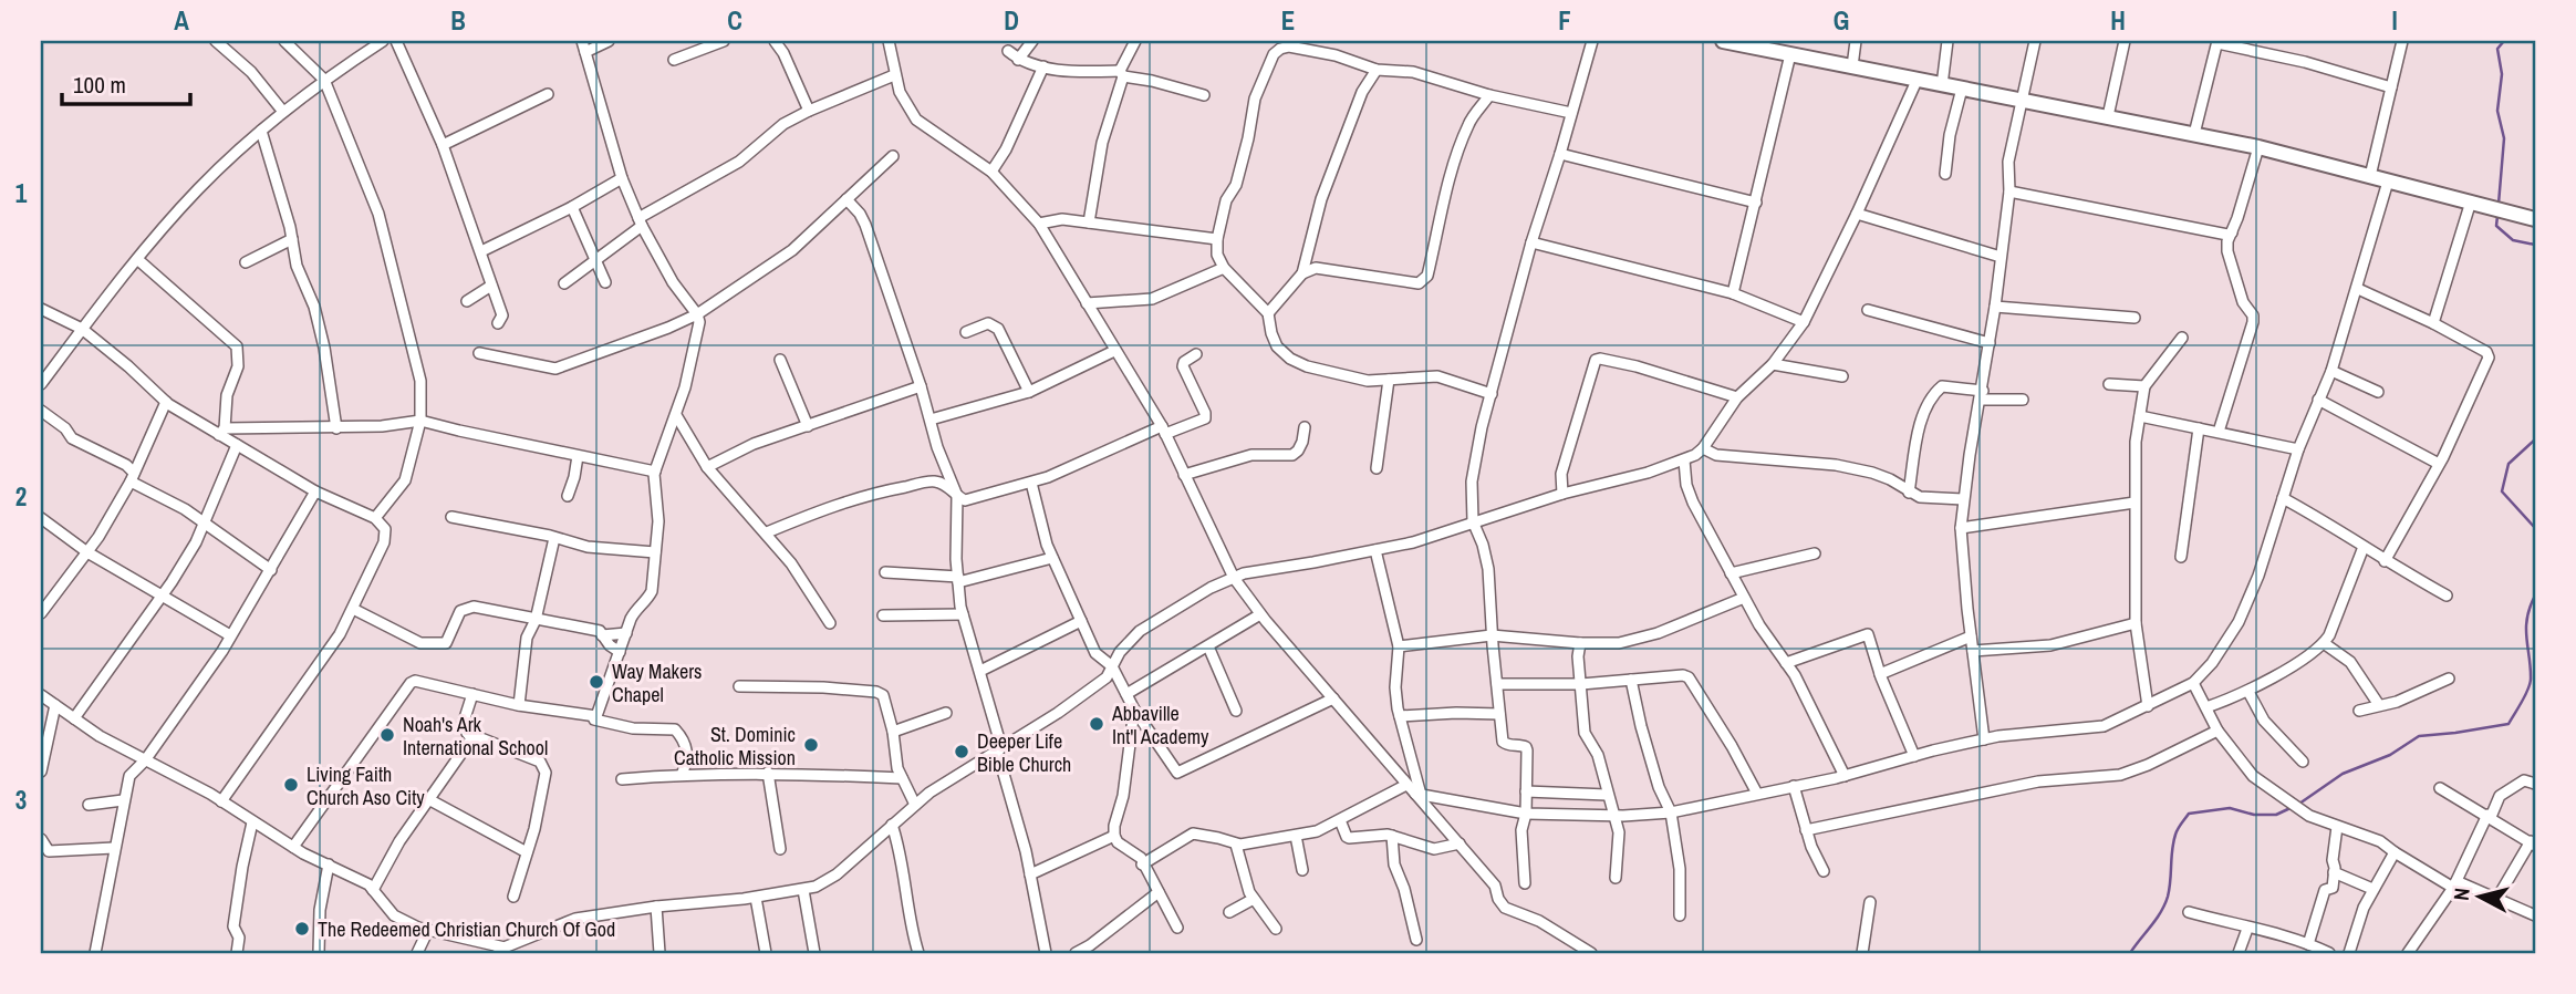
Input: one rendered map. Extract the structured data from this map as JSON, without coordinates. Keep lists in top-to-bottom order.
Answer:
{
  "places": [
    "Way Makers Chapel",
    "Abbaville Int'l Academy",
    "Noah's Ark International School",
    "St. Dominic Catholic Mission",
    "Deeper Life Bible Church",
    "Living Faith Church Aso City",
    "The Redeemed Christian Church Of God"
  ],
  "scale_bar": "100 m",
  "north": "left",
  "grid": {
    "columns": [
      "A",
      "B",
      "C",
      "D",
      "E",
      "F",
      "G",
      "H",
      "I"
    ],
    "rows": ["1", "2", "3"]
  }
}
